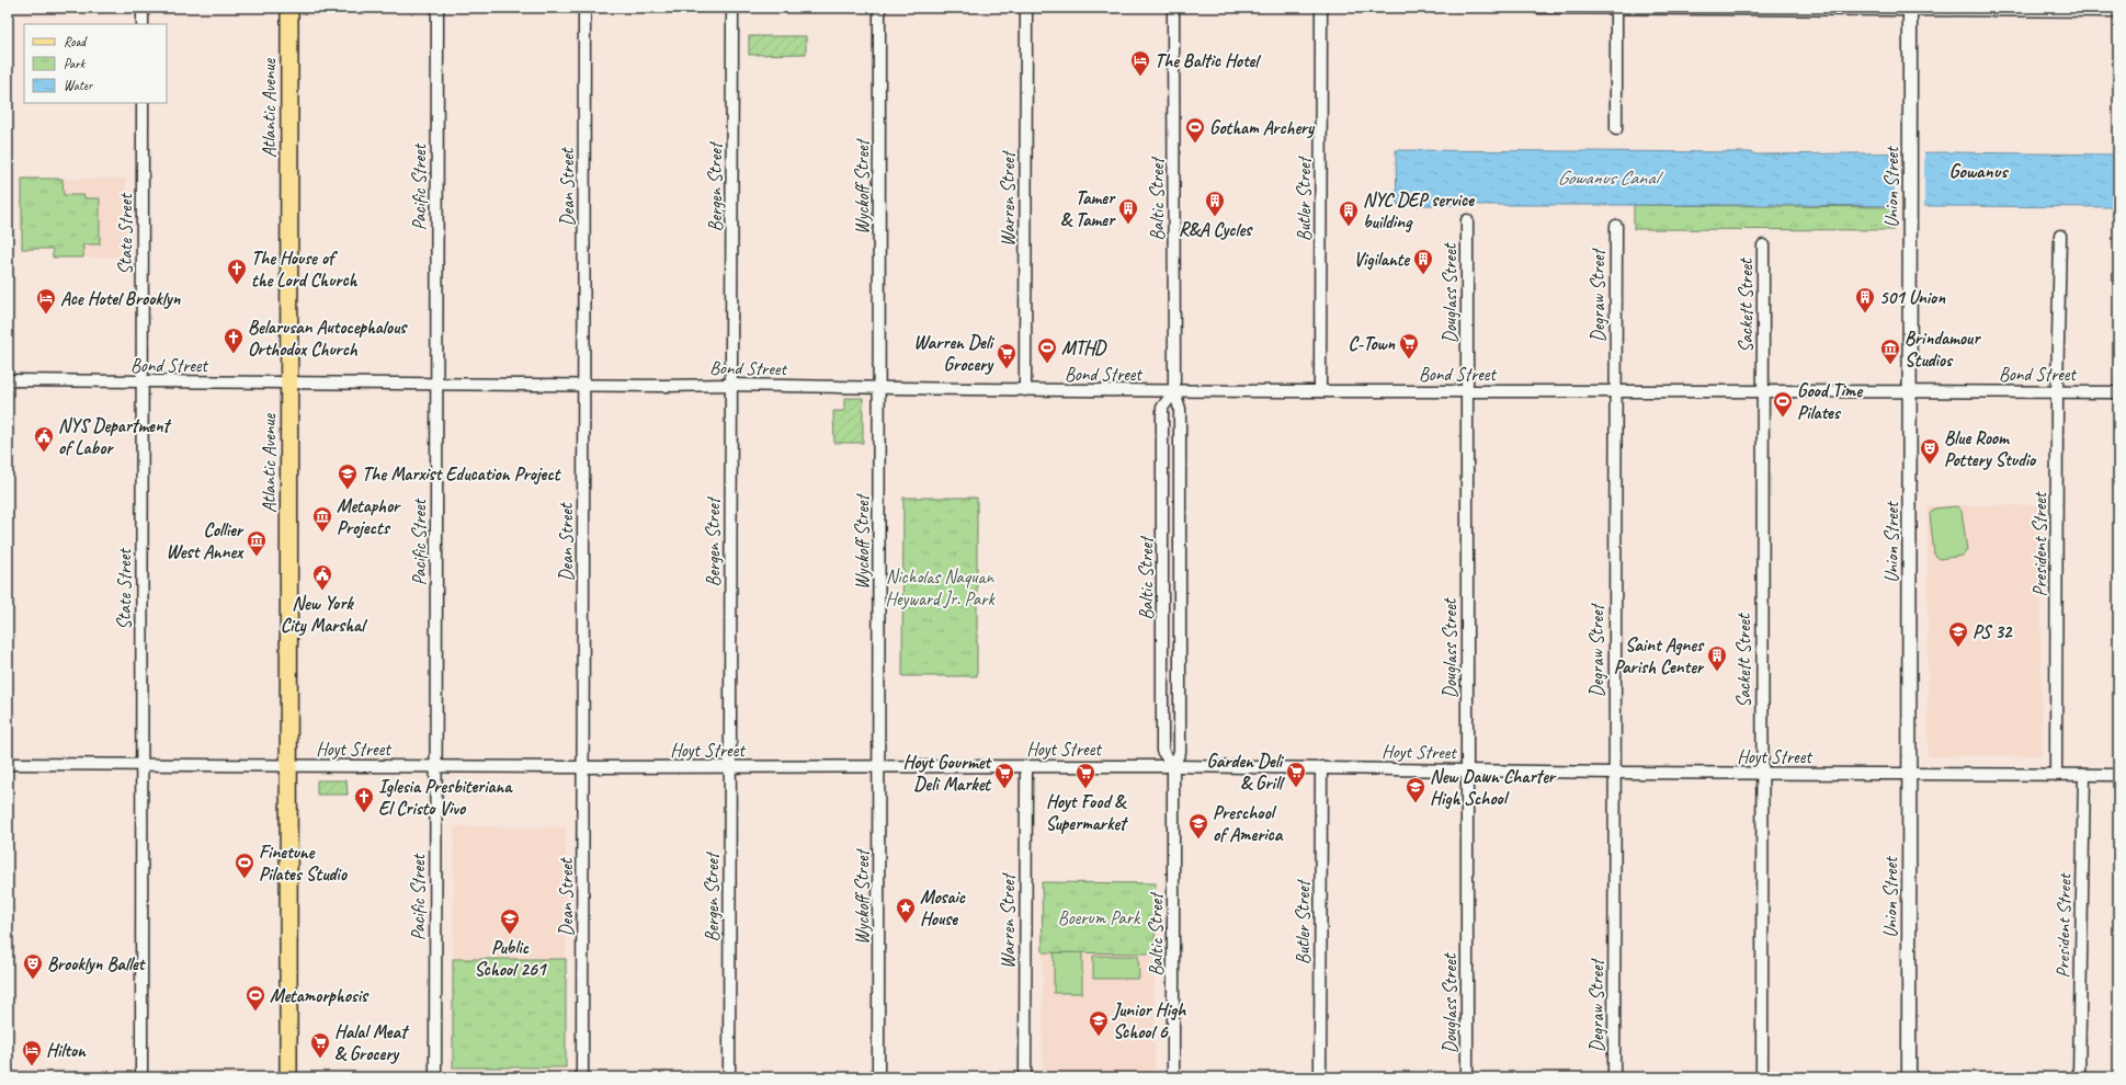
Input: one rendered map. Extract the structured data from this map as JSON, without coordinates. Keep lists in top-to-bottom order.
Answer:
{
  "streets": {
    "main road": ["Atlantic Avenue"],
    "street": [
      "Pacific Street",
      "Dean Street",
      "Bergen Street",
      "Wyckoff Street",
      "Union Street",
      "Warren Street",
      "Baltic Street",
      "Butler Street",
      "State Street",
      "Douglass Street",
      "Degraw Street",
      "Sackett Street",
      "Bond Street",
      "President Street",
      "Hoyt Street"
    ]
  },
  "crossings": [
    ["Atlantic Avenue", "Bond Street"],
    ["Atlantic Avenue", "Hoyt Street"],
    ["Pacific Street", "Bond Street"],
    ["Pacific Street", "Hoyt Street"],
    ["Dean Street", "Bond Street"],
    ["Dean Street", "Hoyt Street"],
    ["Bergen Street", "Bond Street"],
    ["Bergen Street", "Hoyt Street"],
    ["Wyckoff Street", "Bond Street"],
    ["Wyckoff Street", "Hoyt Street"],
    ["Union Street", "Bond Street"],
    ["Union Street", "Hoyt Street"],
    ["Warren Street", "Bond Street"],
    ["Warren Street", "Hoyt Street"],
    ["Baltic Street", "Bond Street"],
    ["Baltic Street", "Hoyt Street"],
    ["Butler Street", "Bond Street"],
    ["Butler Street", "Hoyt Street"],
    ["State Street", "Bond Street"],
    ["State Street", "Hoyt Street"],
    ["Douglass Street", "Bond Street"],
    ["Douglass Street", "Hoyt Street"],
    ["Degraw Street", "Bond Street"],
    ["Degraw Street", "Hoyt Street"],
    ["Sackett Street", "Bond Street"],
    ["Sackett Street", "Hoyt Street"],
    ["Bond Street", "President Street"],
    ["President Street", "Hoyt Street"]
  ],
  "districts": ["Gowanus"],
  "water": ["Gowanus Canal"],
  "parks": ["Nicholas Naquan Heyward Jr. Park", "Boerum Park"],
  "places": {
    "hotel": ["The Baltic Hotel", "Ace Hotel Brooklyn", "Hilton"],
    "sports": [
      "Gotham Archery",
      "MTHD",
      "Good Time Pilates",
      "Finetune Pilates Studio",
      "Metamorphosis"
    ],
    "building": [
      "R&A Cycles",
      "Tamer & Tamer",
      "NYC DEP service building",
      "Vigilante",
      "501 Union",
      "Saint Agnes Parish Center"
    ],
    "church": ["The House of the Lord Church", "Belarusan Autocephalous Orthodox Church", "Iglesia Presbiteriana El Cristo Vivo"],
    "supermarket": [
      "C-Town",
      "Warren Deli Grocery",
      "Garden Deli & Grill",
      "Hoyt Gourmet Deli Market",
      "Hoyt Food & Supermarket",
      "Halal Meat & Grocery"
    ],
    "museum": ["Brindamour Studios", "Metaphor Projects", "Collier West Annex"],
    "public building": ["NYS Department of Labor", "New York City Marshal"],
    "theatre": ["Blue Room Pottery Studio", "Brooklyn Ballet"],
    "school or university": [
      "The Marxist Education Project",
      "PS 32",
      "New Dawn Charter High School",
      "Preschool of America",
      "Public School 261",
      "Junior High School 6"
    ],
    "place": ["Mosaic House"]
  },
  "legend": ["Road", "Park", "Water"]
}
